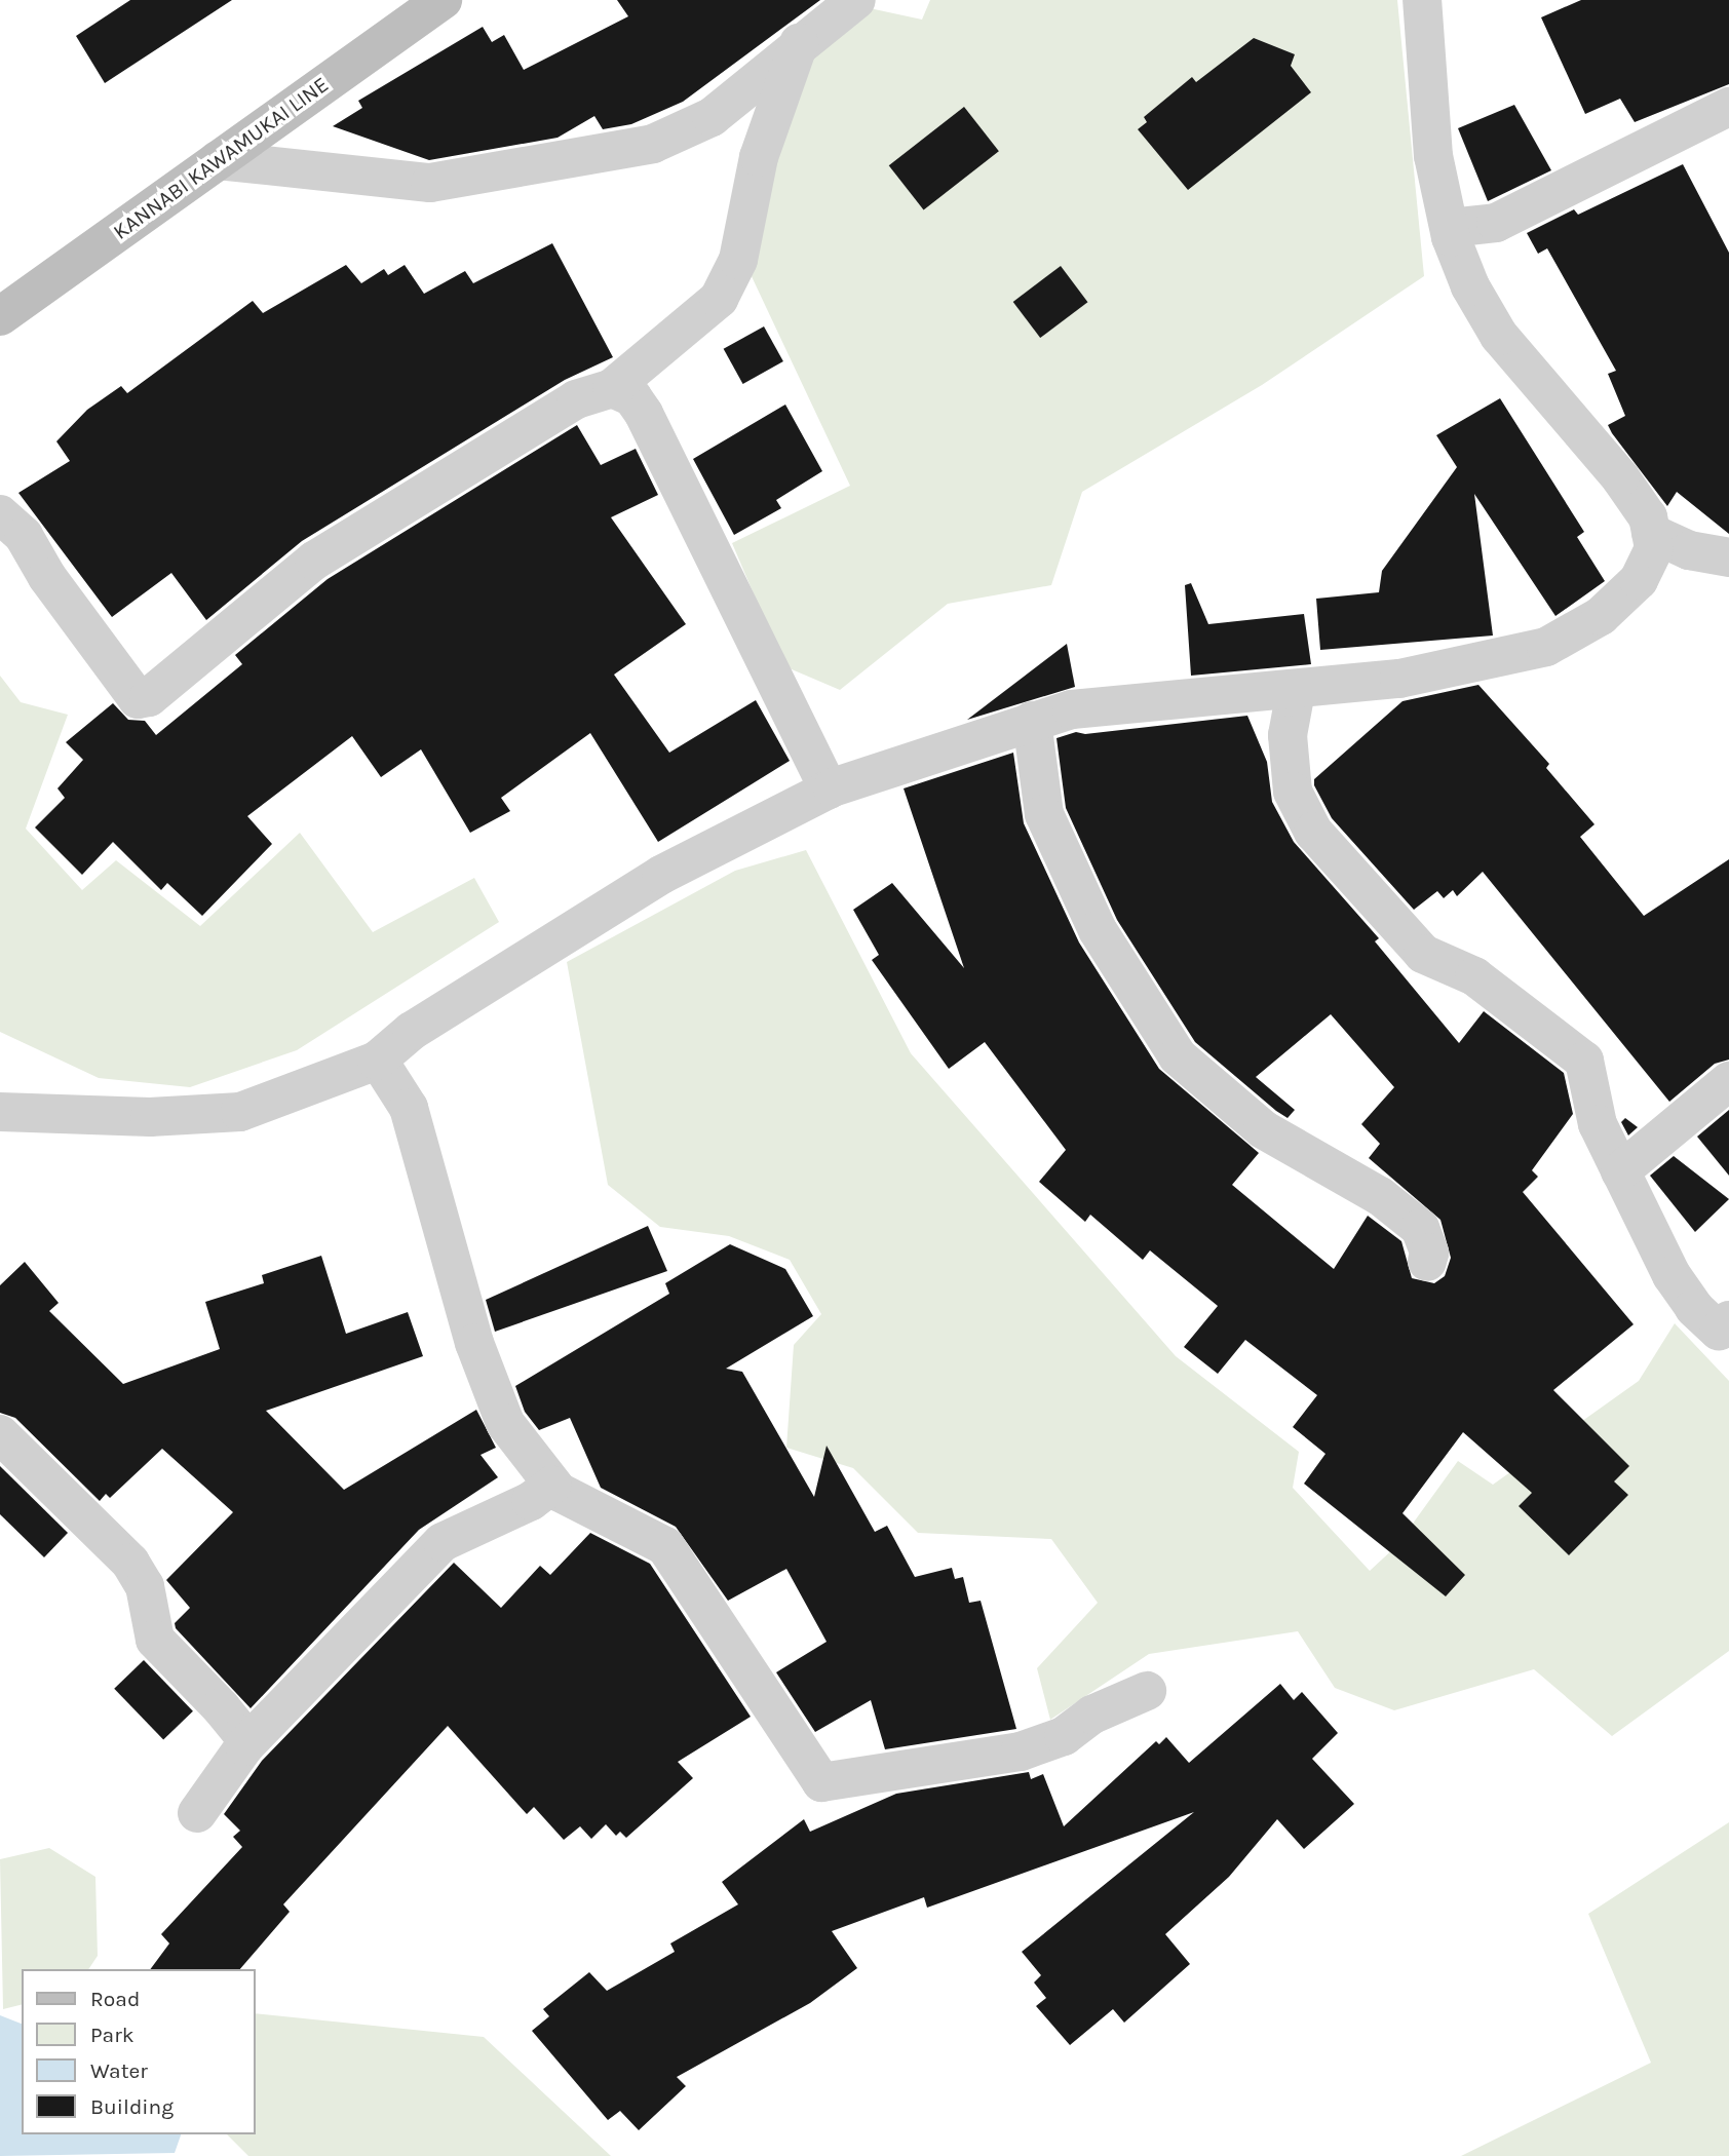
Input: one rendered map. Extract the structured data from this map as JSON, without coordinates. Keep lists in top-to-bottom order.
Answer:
{
  "streets": {
    "main road": ["KANNABI KAWAMUKAI LINE"]
  },
  "legend": [
    "Road",
    "Park",
    "Water",
    "Building"
  ]
}
